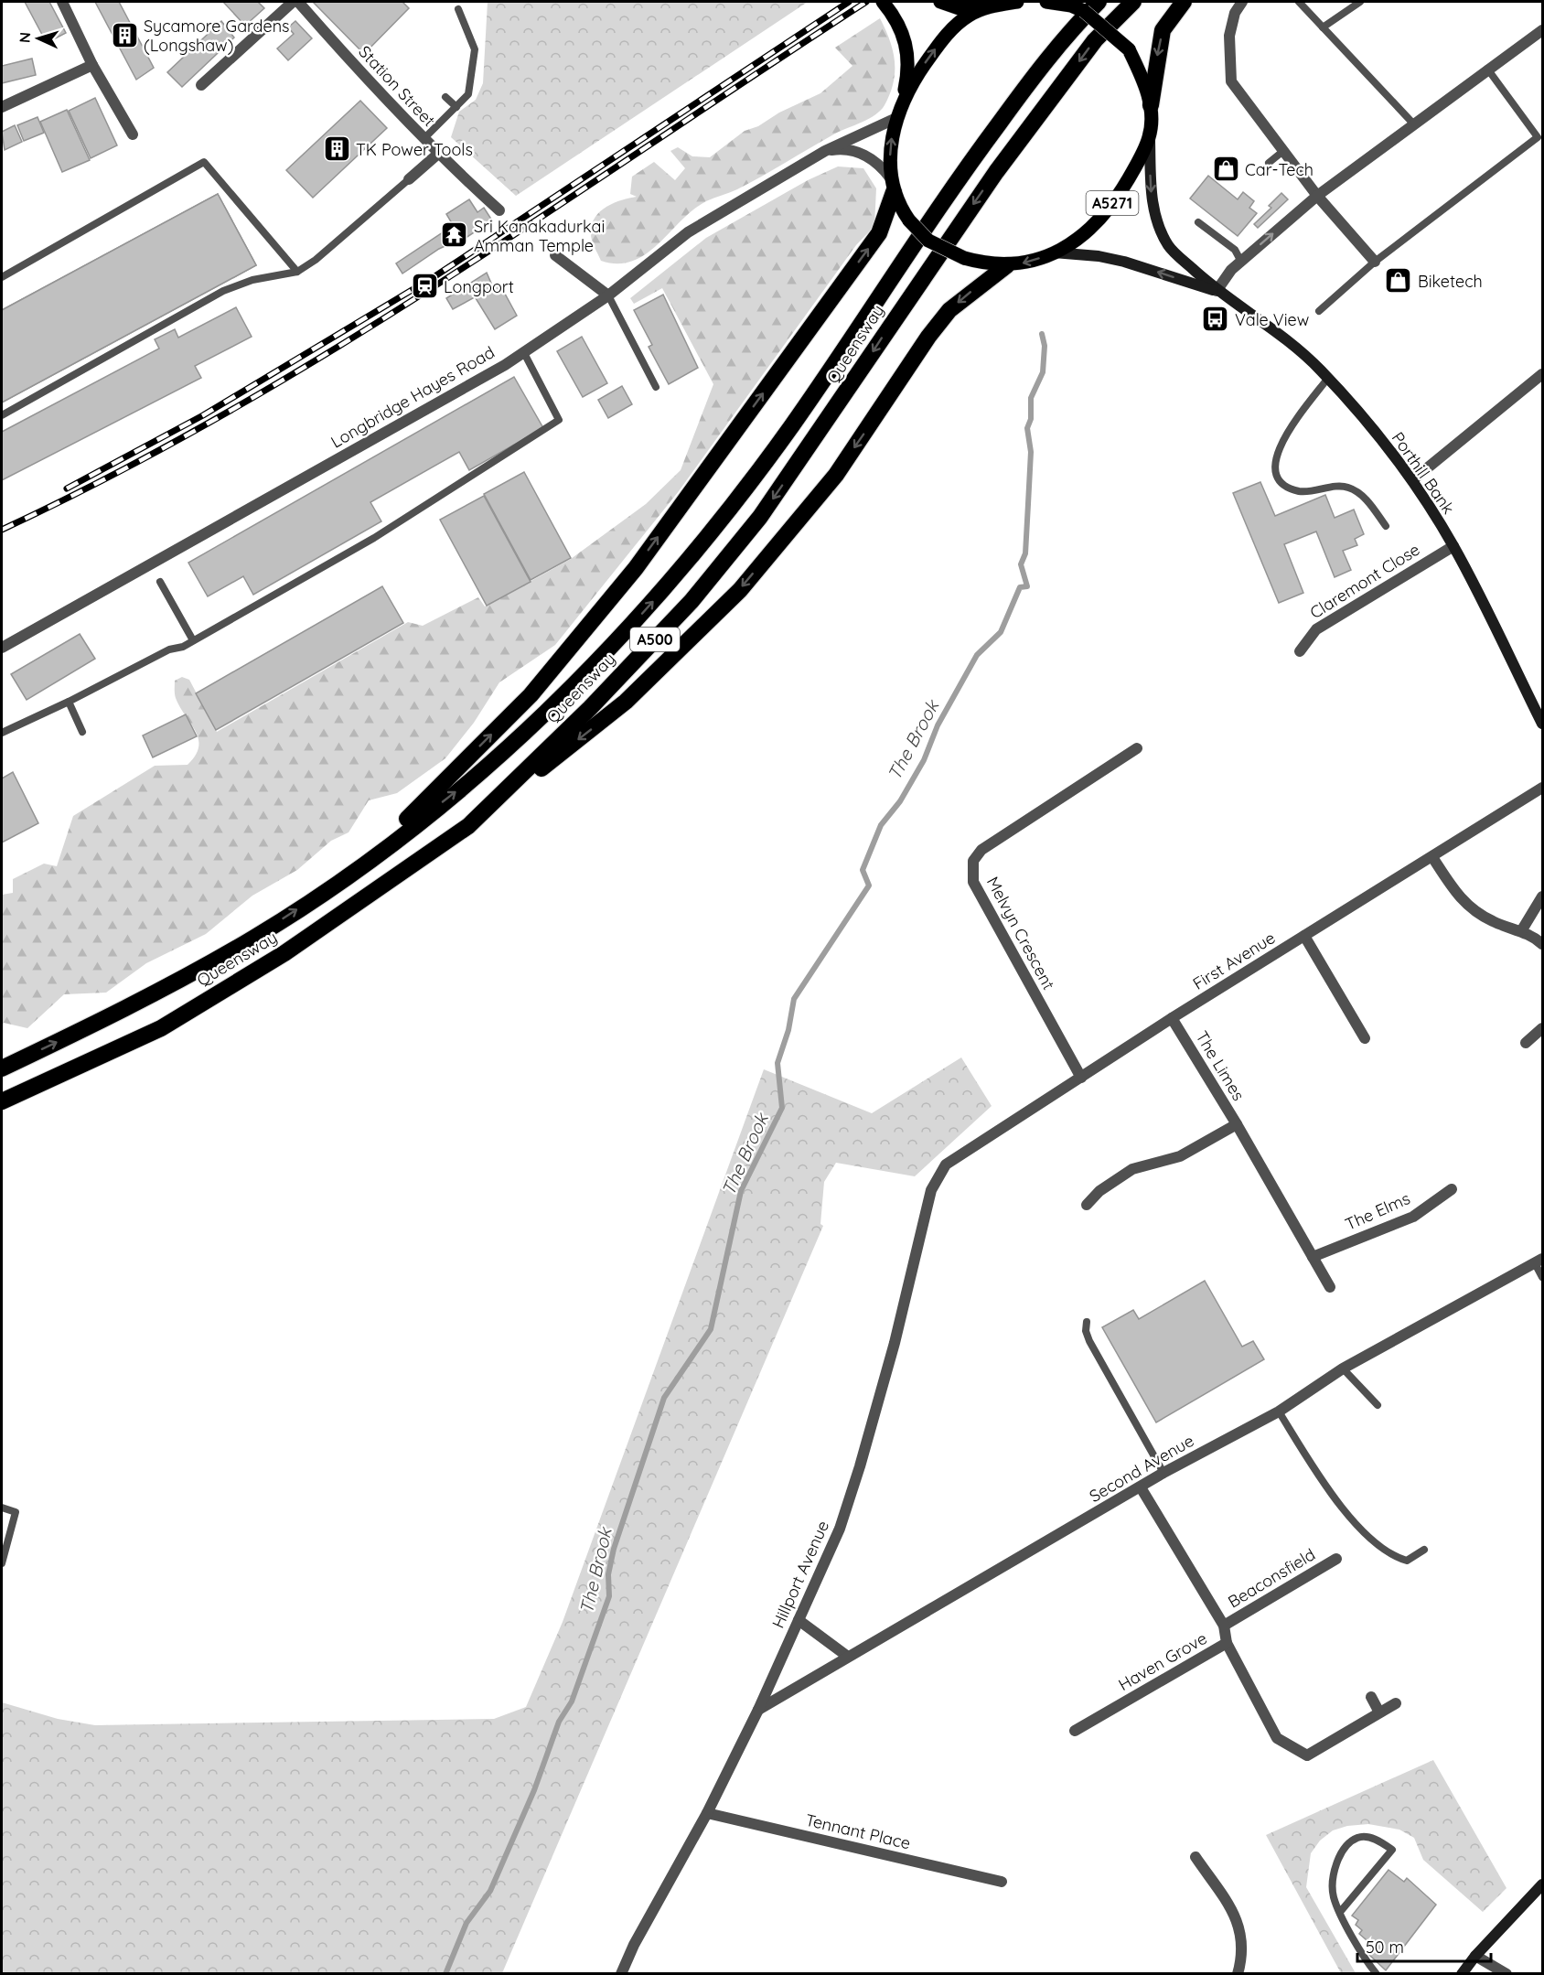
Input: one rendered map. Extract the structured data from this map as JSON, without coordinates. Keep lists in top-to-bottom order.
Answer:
{
  "streets": {
    "highway": ["Queensway", "A500"],
    "main road": ["A5271", "Porthill Bank"],
    "street": [
      "Station Street",
      "Longbridge Hayes Road",
      "Claremont Close",
      "Melvyn Crescent",
      "First Avenue",
      "The Limes",
      "The Elms",
      "Second Avenue",
      "Hillport Avenue",
      "Beaconsfield",
      "Haven Grove",
      "Tennant Place"
    ]
  },
  "crossings": [
    ["A5271", "Porthill Bank"],
    ["Porthill Bank", "Claremont Close"],
    ["Melvyn Crescent", "First Avenue"],
    ["First Avenue", "The Limes"],
    ["First Avenue", "Hillport Avenue"],
    ["Second Avenue", "Hillport Avenue"],
    ["Second Avenue", "Haven Grove"],
    ["Hillport Avenue", "Tennant Place"],
    ["Beaconsfield", "Haven Grove"]
  ],
  "water": ["The Brook"],
  "places": {
    "building": ["Sycamore Gardens (Longshaw)", "TK Power Tools"],
    "shop": ["Car-Tech", "Biketech"],
    "temple": ["Sri Kanakadurkai Amman Temple"],
    "station": ["Longport"],
    "bus stop": ["Vale View"]
  },
  "scale_bar": "50 m",
  "north": "left"
}
